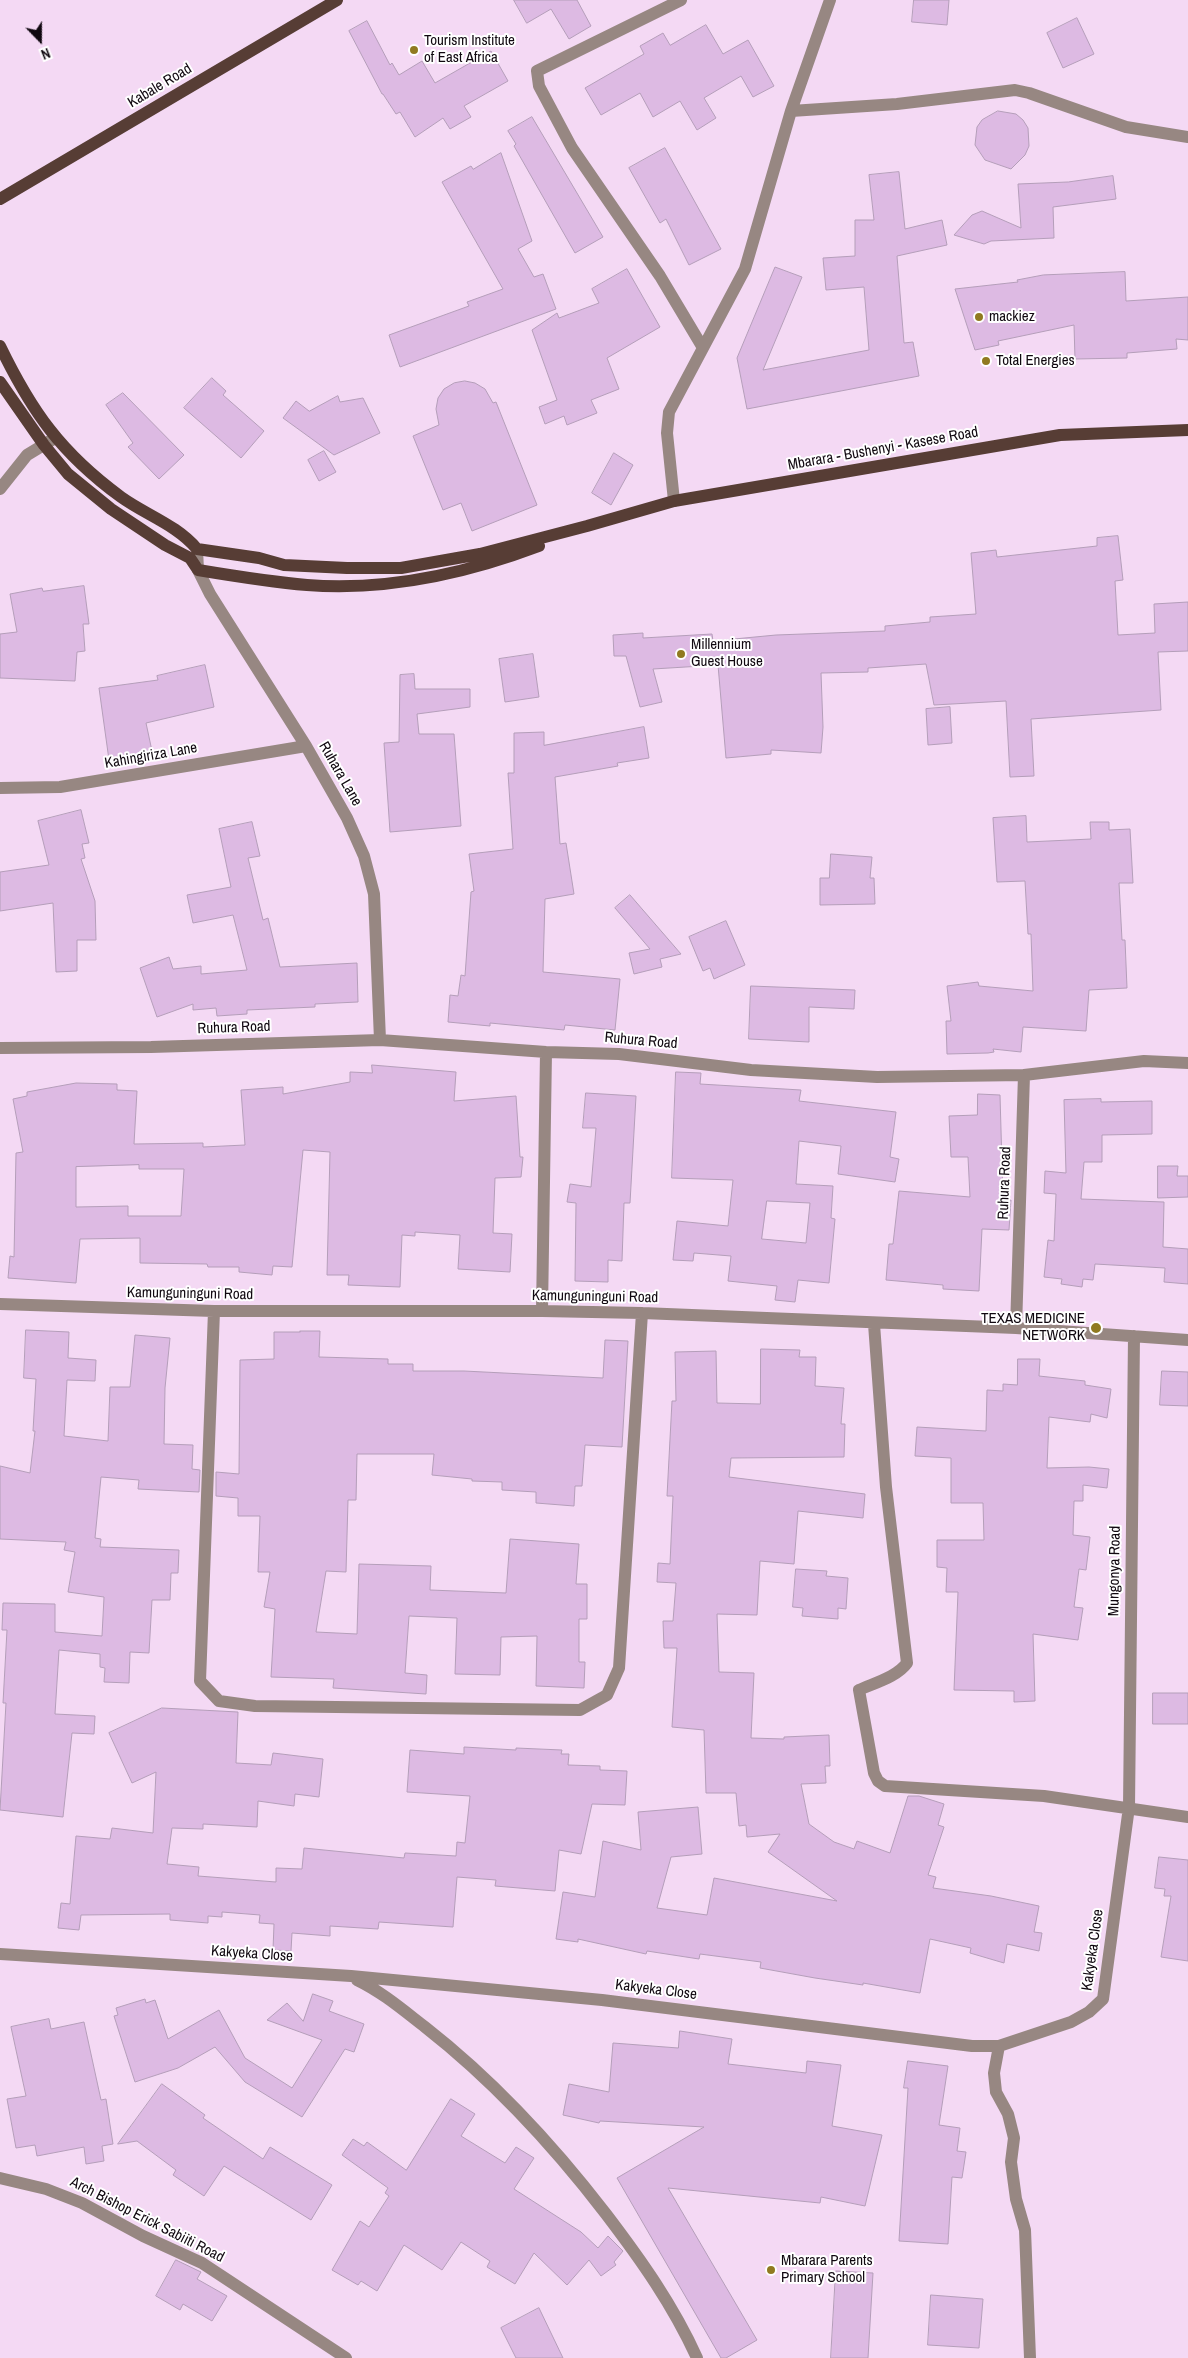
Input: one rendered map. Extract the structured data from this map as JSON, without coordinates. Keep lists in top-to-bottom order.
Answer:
{
  "streets": {
    "main road": ["Kabale Road", "Mbarara - Bushenyi - Kasese Road"],
    "street": [
      "Kahingiriza Lane",
      "Ruhara Lane",
      "Ruhura Road",
      "Kamunguninguni Road",
      "Mungonya Road",
      "Kakyeka Close",
      "Arch Bishop Erick Sabiiti Road"
    ]
  },
  "crossings": [
    ["Mbarara - Bushenyi - Kasese Road", "Ruhara Lane"],
    ["Kahingiriza Lane", "Ruhara Lane"],
    ["Ruhara Lane", "Ruhura Road"],
    ["Ruhura Road", "Kamunguninguni Road"],
    ["Kamunguninguni Road", "Mungonya Road"],
    ["Mungonya Road", "Kakyeka Close"]
  ],
  "places": [
    "Tourism Institute of East Africa",
    "mackiez",
    "Total Energies",
    "Millennium Guest House",
    "TEXAS MEDICINE NETWORK",
    "Mbarara Parents Primary School"
  ],
  "north": "bottom"
}
